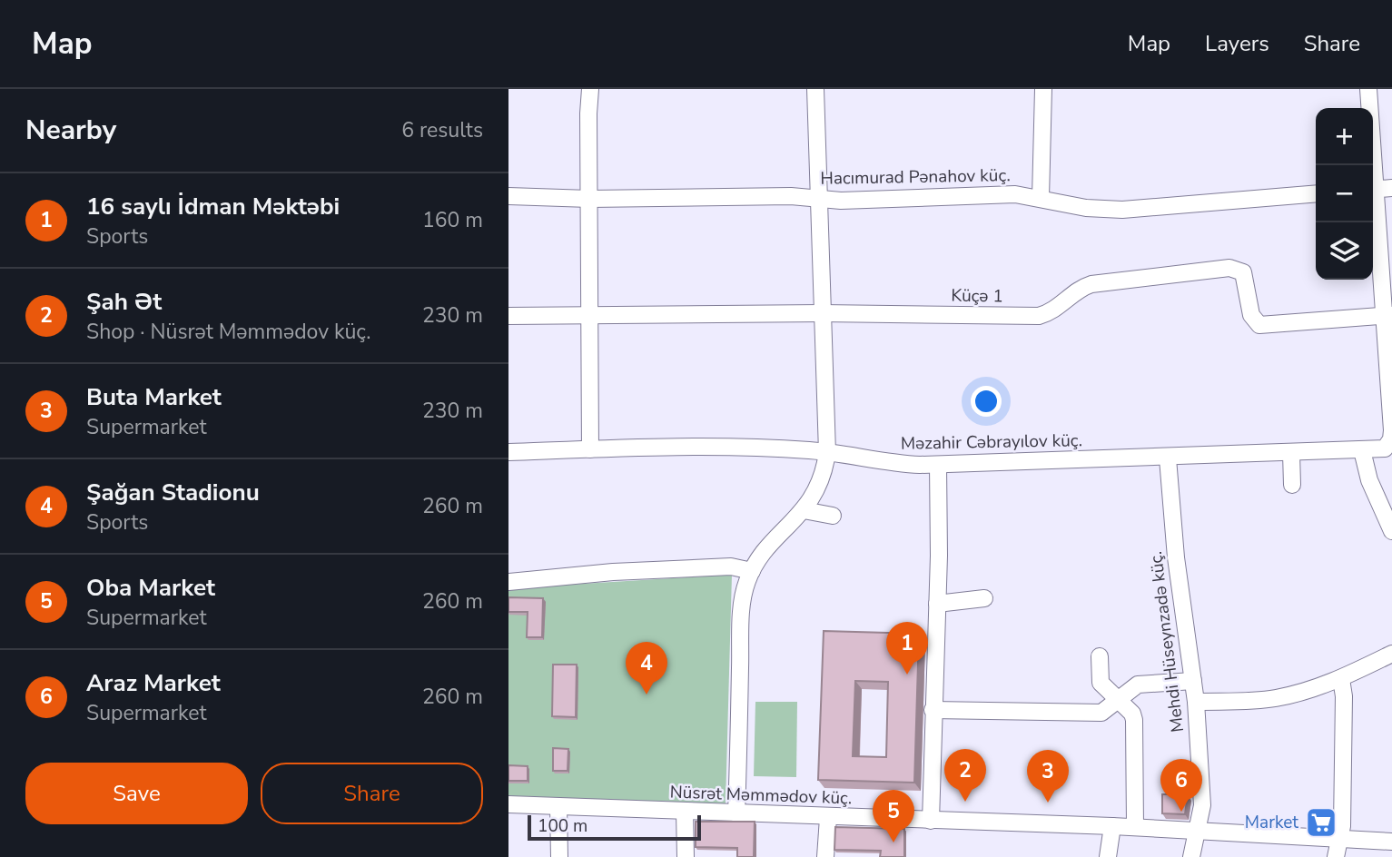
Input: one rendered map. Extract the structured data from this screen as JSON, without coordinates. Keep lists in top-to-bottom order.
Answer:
{
  "streets": {
    "street": [
      "Hacımurad Pənahov küç.",
      "Küçə 1",
      "Məzahir Cəbrayılov küç.",
      "Mehdi Hüseynzadə küç.",
      "Nüsrət Məmmədov küç."
    ]
  },
  "crossings": [
    ["Küçə 1", "Məzahir Cəbrayılov küç."],
    ["Məzahir Cəbrayılov küç.", "Mehdi Hüseynzadə küç."],
    ["Mehdi Hüseynzadə küç.", "Nüsrət Məmmədov küç."]
  ],
  "places": {
    "supermarket": ["Market"]
  },
  "scale_bar": "100 m",
  "page": {
    "header": "Map",
    "nav": ["Map", "Layers", "Share"],
    "heading": ["Nearby", "6 results"],
    "map_buttons": ["+", "−"],
    "list": [
      {
        "mark": "1",
        "name": "16 saylı İdman Məktəbi",
        "note": "Sports",
        "value": "160 m"
      },
      {
        "mark": "2",
        "name": "Şah Ət",
        "note": "Shop · Nüsrət Məmmədov küç.",
        "value": "230 m"
      },
      {
        "mark": "3",
        "name": "Buta Market",
        "note": "Supermarket",
        "value": "230 m"
      },
      {
        "mark": "4",
        "name": "Şağan Stadionu",
        "note": "Sports",
        "value": "260 m"
      },
      {
        "mark": "5",
        "name": "Oba Market",
        "note": "Supermarket",
        "value": "260 m"
      },
      {
        "mark": "6",
        "name": "Araz Market",
        "note": "Supermarket",
        "value": "260 m"
      }
    ],
    "pins": [
      "1",
      "4",
      "2",
      "3",
      "6",
      "5"
    ],
    "buttons": ["Save", "Share"],
    "scale": "100 m"
  }
}
